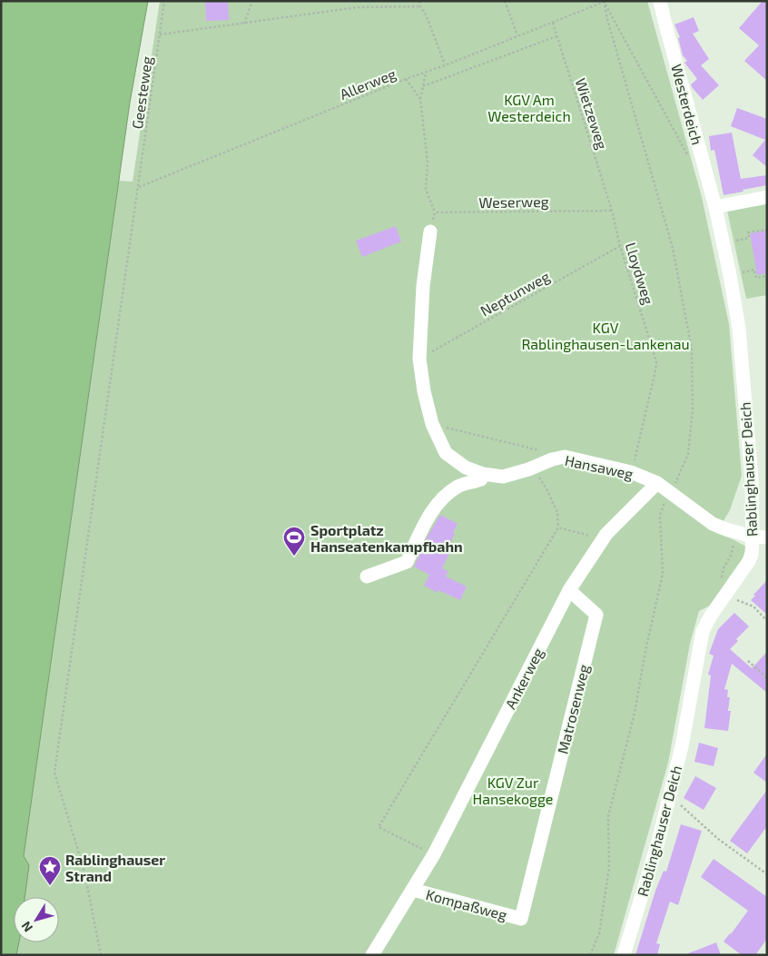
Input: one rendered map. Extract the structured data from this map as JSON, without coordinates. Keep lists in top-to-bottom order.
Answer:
{
  "streets": {
    "street": [
      "Westerdeich",
      "Hansaweg",
      "Rablinghauser Deich",
      "Ankerweg",
      "Matrosenweg",
      "Kompaßweg"
    ],
    "path": [
      "Allerweg",
      "Geesteweg",
      "Wietzeweg",
      "Weserweg",
      "Lloydweg",
      "Neptunweg"
    ]
  },
  "crossings": [
    ["Allerweg", "Geesteweg"],
    ["Allerweg", "Wietzeweg"],
    ["Westerdeich", "Rablinghauser Deich"],
    ["Wietzeweg", "Weserweg"],
    ["Wietzeweg", "Lloydweg"],
    ["Weserweg", "Lloydweg"],
    ["Lloydweg", "Neptunweg"],
    ["Lloydweg", "Hansaweg"],
    ["Neptunweg", "Hansaweg"],
    ["Hansaweg", "Rablinghauser Deich"],
    ["Hansaweg", "Ankerweg"],
    ["Ankerweg", "Matrosenweg"],
    ["Ankerweg", "Kompaßweg"],
    ["Matrosenweg", "Kompaßweg"]
  ],
  "parks": ["KGV Am Westerdeich", "KGV Rablinghausen-Lankenau", "KGV Zur Hansekogge"],
  "places": {
    "sports": ["Sportplatz Hanseatenkampfbahn"],
    "place": ["Rablinghauser Strand"]
  },
  "north": "bottom left"
}
